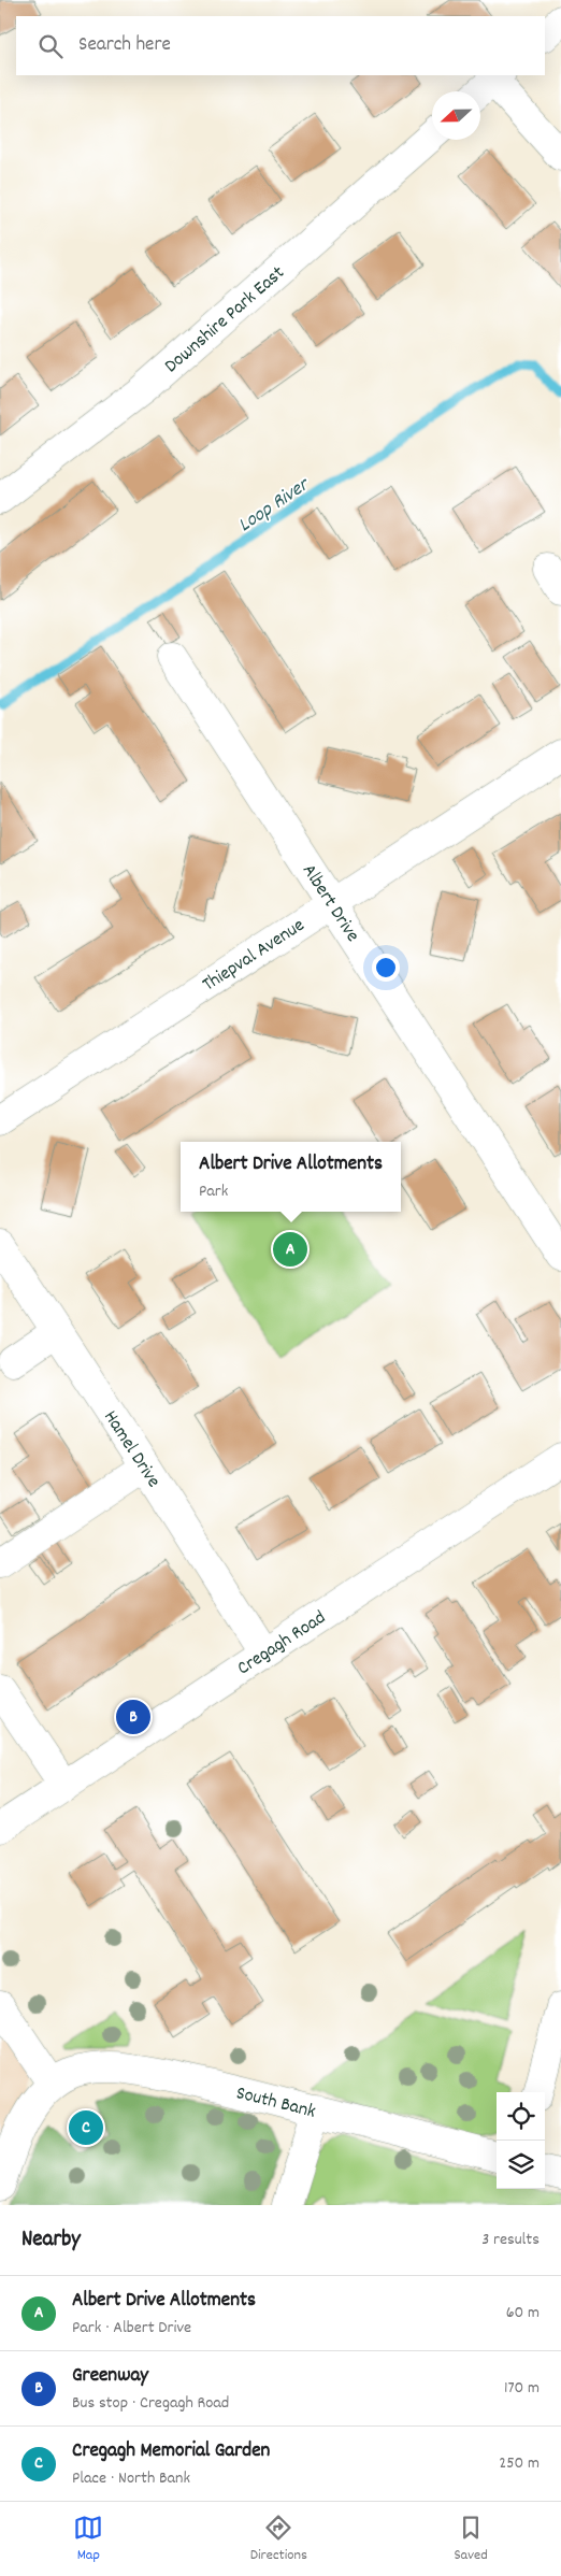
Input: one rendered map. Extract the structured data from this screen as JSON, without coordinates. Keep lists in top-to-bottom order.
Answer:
{
  "streets": {
    "street": [
      "Downshire Park East",
      "Albert Drive",
      "Thiepval Avenue",
      "Hamel Drive",
      "Cregagh Road",
      "South Bank"
    ]
  },
  "crossings": [
    ["Albert Drive", "Thiepval Avenue"],
    ["Hamel Drive", "Cregagh Road"]
  ],
  "water": ["Loop River"],
  "north": "left",
  "page": {
    "search": "Search here",
    "popup": ["Albert Drive Allotments", "Park"],
    "pins": ["A", "B", "C"],
    "heading": ["Nearby", "3 results"],
    "list": [
      {
        "mark": "A",
        "name": "Albert Drive Allotments",
        "note": "Park · Albert Drive",
        "value": "60 m"
      },
      {
        "mark": "B",
        "name": "Greenway",
        "note": "Bus stop · Cregagh Road",
        "value": "170 m"
      },
      {
        "mark": "C",
        "name": "Cregagh Memorial Garden",
        "note": "Place · North Bank",
        "value": "250 m"
      }
    ],
    "nav": ["Map", "Directions", "Saved"]
  }
}
